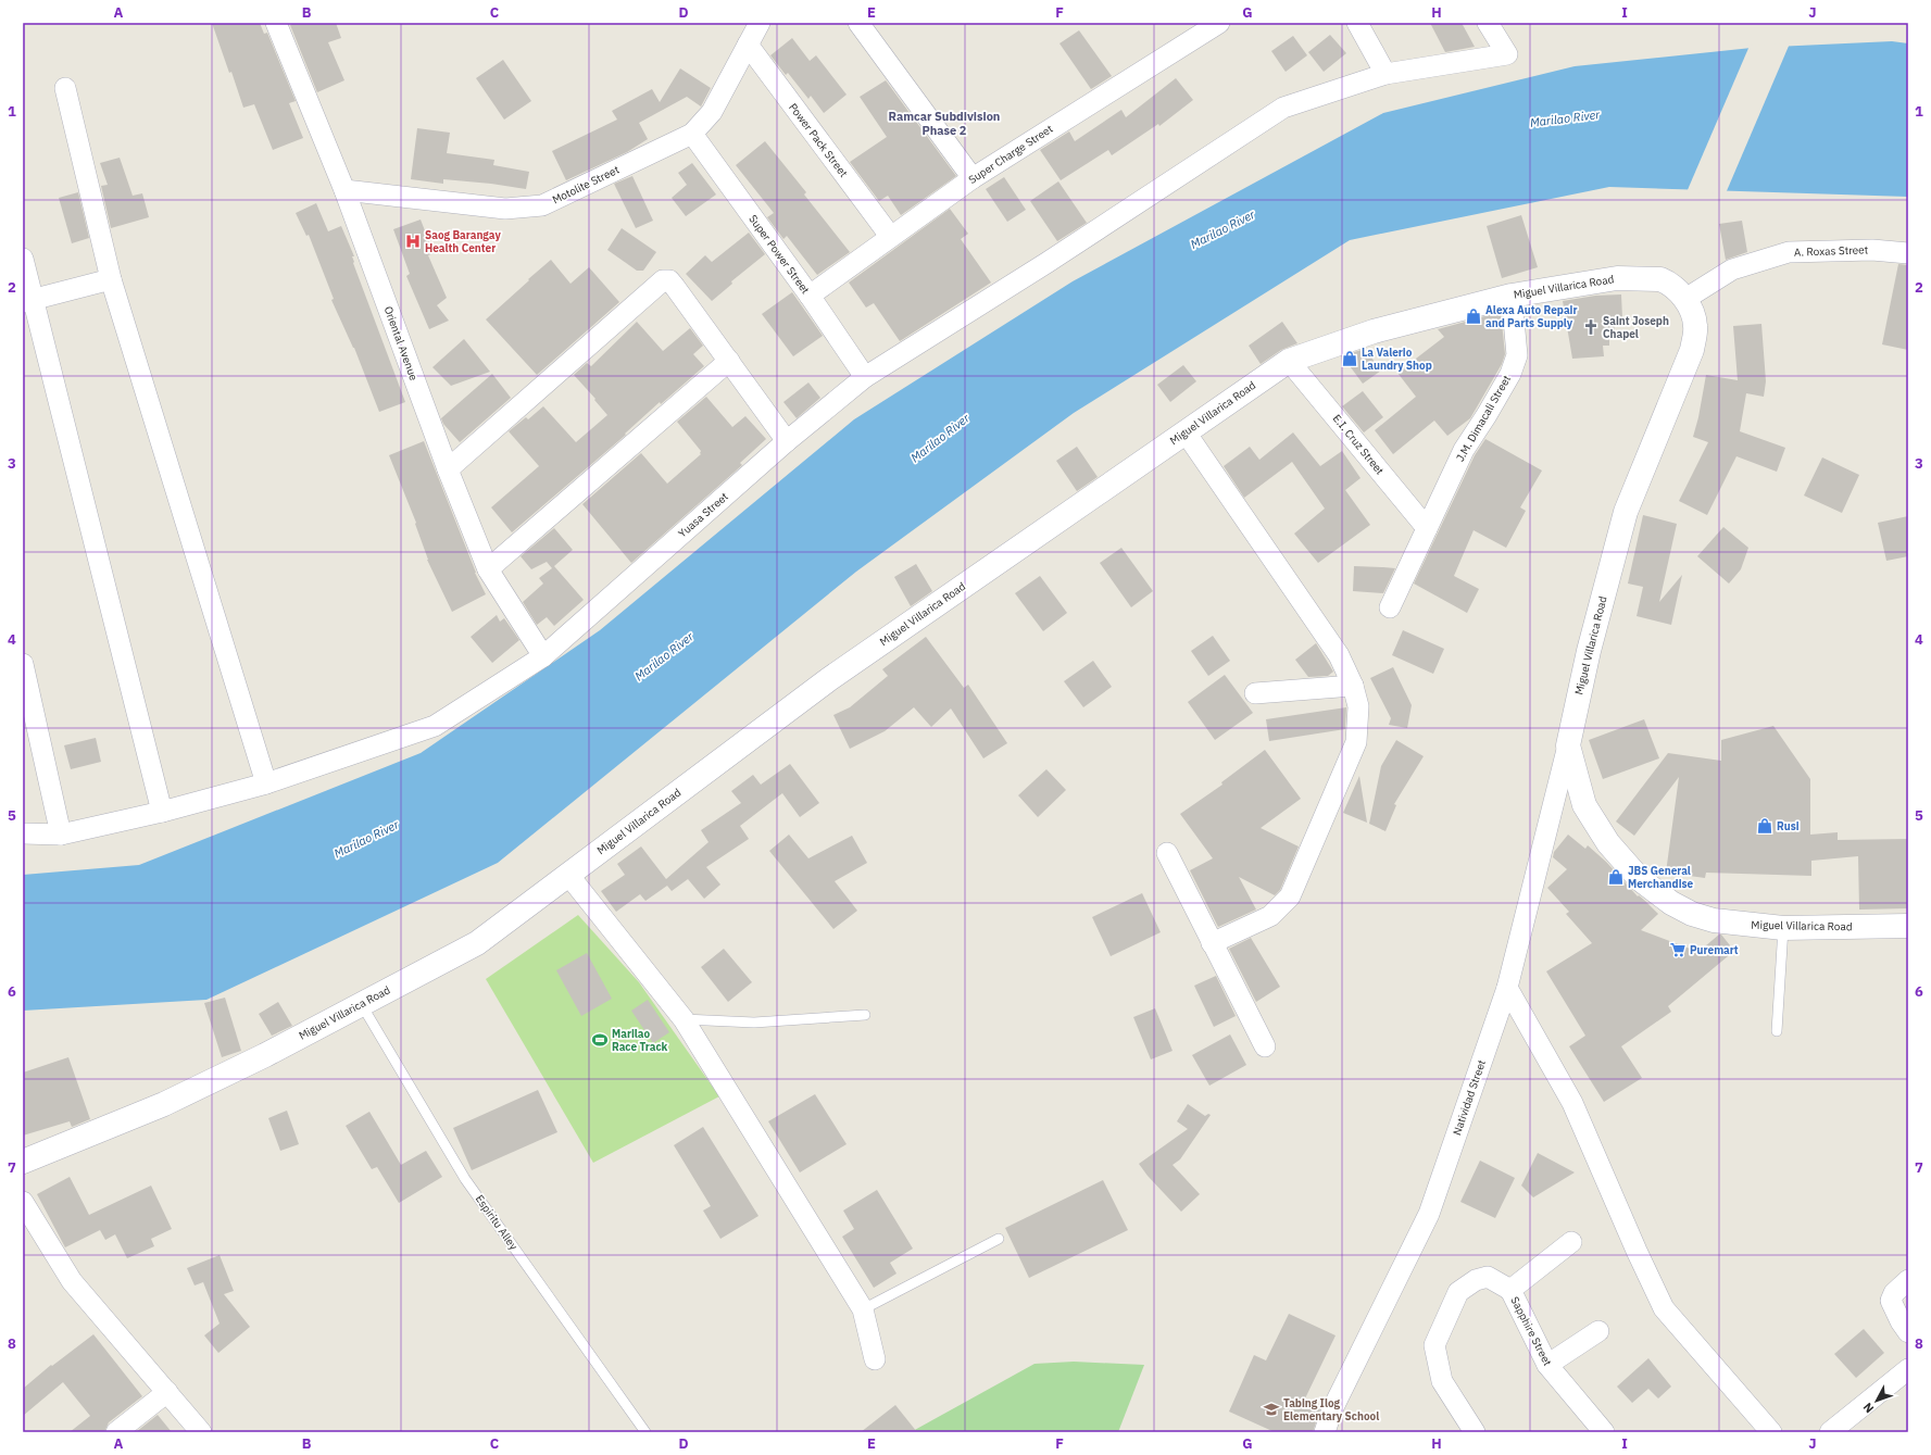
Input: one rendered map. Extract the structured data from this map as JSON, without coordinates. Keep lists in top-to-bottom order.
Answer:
{
  "streets": {
    "main road": ["Miguel Villarica Road"],
    "street": [
      "Power Pack Street",
      "Super Charge Street",
      "Motolite Street",
      "A. Roxas Street",
      "Super Power Street",
      "Oriental Avenue",
      "J.M. Dimacali Street",
      "E.I. Cruz Street",
      "Yuasa Street",
      "Natividad Street",
      "Sapphire Street"
    ],
    "lane": ["Espiritu Alley"]
  },
  "crossings": [
    ["Power Pack Street", "Super Charge Street"],
    ["Power Pack Street", "Motolite Street"],
    ["Super Charge Street", "Super Power Street"],
    ["Motolite Street", "Super Power Street"],
    ["Motolite Street", "Oriental Avenue"],
    ["A. Roxas Street", "Miguel Villarica Road"],
    ["Super Power Street", "Yuasa Street"],
    ["Miguel Villarica Road", "J.M. Dimacali Street"],
    ["Miguel Villarica Road", "E.I. Cruz Street"],
    ["Miguel Villarica Road", "Natividad Street"],
    ["Miguel Villarica Road", "Espiritu Alley"],
    ["Oriental Avenue", "Yuasa Street"],
    ["J.M. Dimacali Street", "E.I. Cruz Street"]
  ],
  "districts": ["Ramcar Subdivision Phase 2"],
  "water": ["Marilao River"],
  "places": {
    "hospital": ["Saog Barangay Health Center"],
    "shop": [
      "Alexa Auto Repair and Parts Supply",
      "La Valerio Laundry Shop",
      "Rusi",
      "JBS General Merchandise"
    ],
    "church": ["Saint Joseph Chapel"],
    "supermarket": ["Puremart"],
    "sports": ["Marilao Race Track"],
    "school or university": ["Tabing Ilog Elementary School"]
  },
  "north": "bottom left",
  "grid": {
    "columns": [
      "A",
      "B",
      "C",
      "D",
      "E",
      "F",
      "G",
      "H",
      "I",
      "J"
    ],
    "rows": [
      "1",
      "2",
      "3",
      "4",
      "5",
      "6",
      "7",
      "8"
    ]
  }
}
